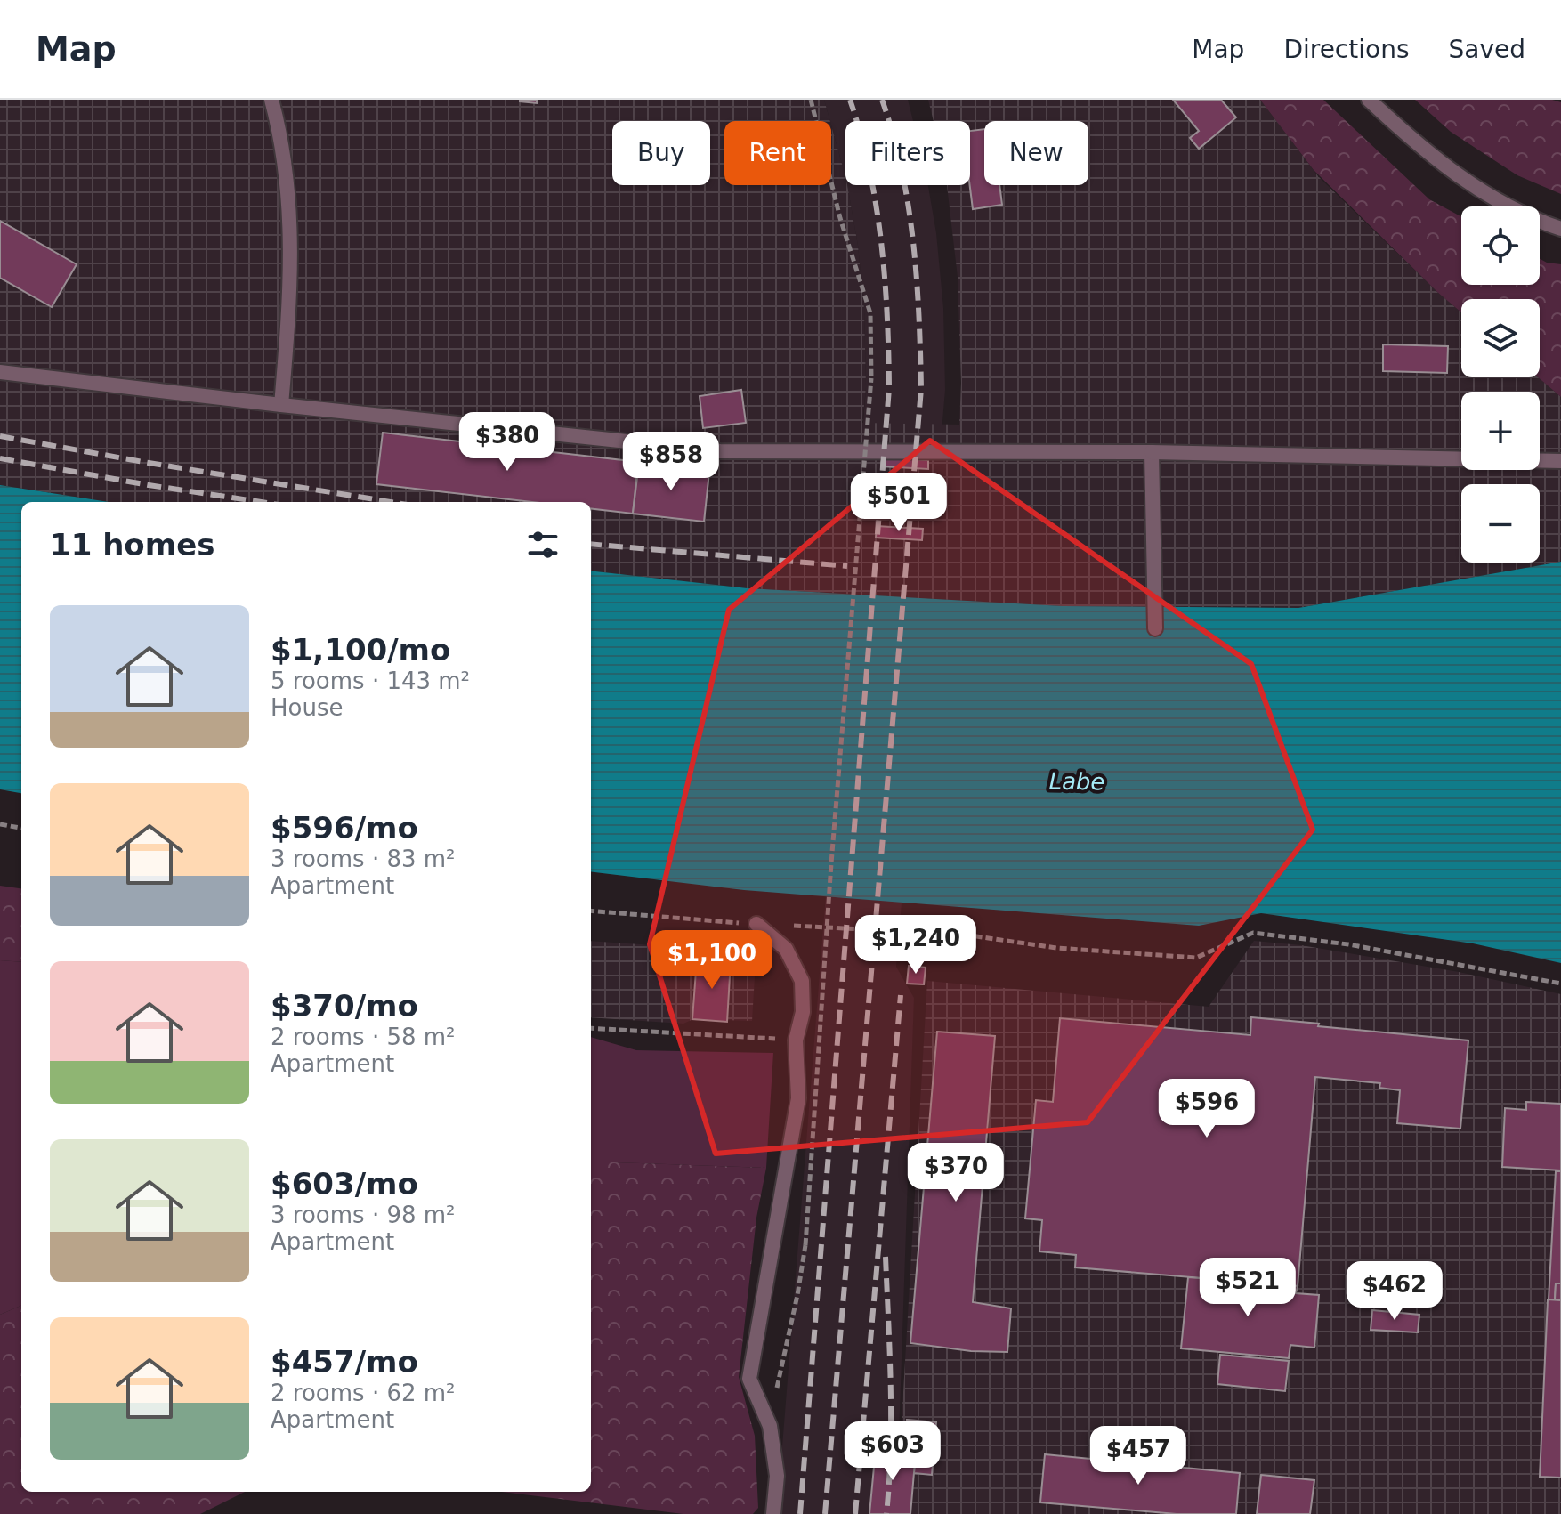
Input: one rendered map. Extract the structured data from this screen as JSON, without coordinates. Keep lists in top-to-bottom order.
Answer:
{
  "water": ["Labe"],
  "page": {
    "header": "Map",
    "nav": ["Map", "Directions", "Saved"],
    "chip": [
      "Buy",
      "Rent",
      "Filters",
      "New"
    ],
    "map_buttons": ["+", "−"],
    "price": [
      "$380",
      "$858",
      "$501",
      "$1,240",
      "$1,100",
      "$596",
      "$370",
      "$521",
      "$462",
      "$603",
      "$457"
    ],
    "heading": "11 homes",
    "list": [
      {
        "name": "$1,100/mo",
        "note": "5 rooms · 143 m² · House"
      },
      {
        "name": "$596/mo",
        "note": "3 rooms · 83 m² · Apartment"
      },
      {
        "name": "$370/mo",
        "note": "2 rooms · 58 m² · Apartment"
      },
      {
        "name": "$603/mo",
        "note": "3 rooms · 98 m² · Apartment"
      },
      {
        "name": "$457/mo",
        "note": "2 rooms · 62 m² · Apartment"
      }
    ]
  }
}
